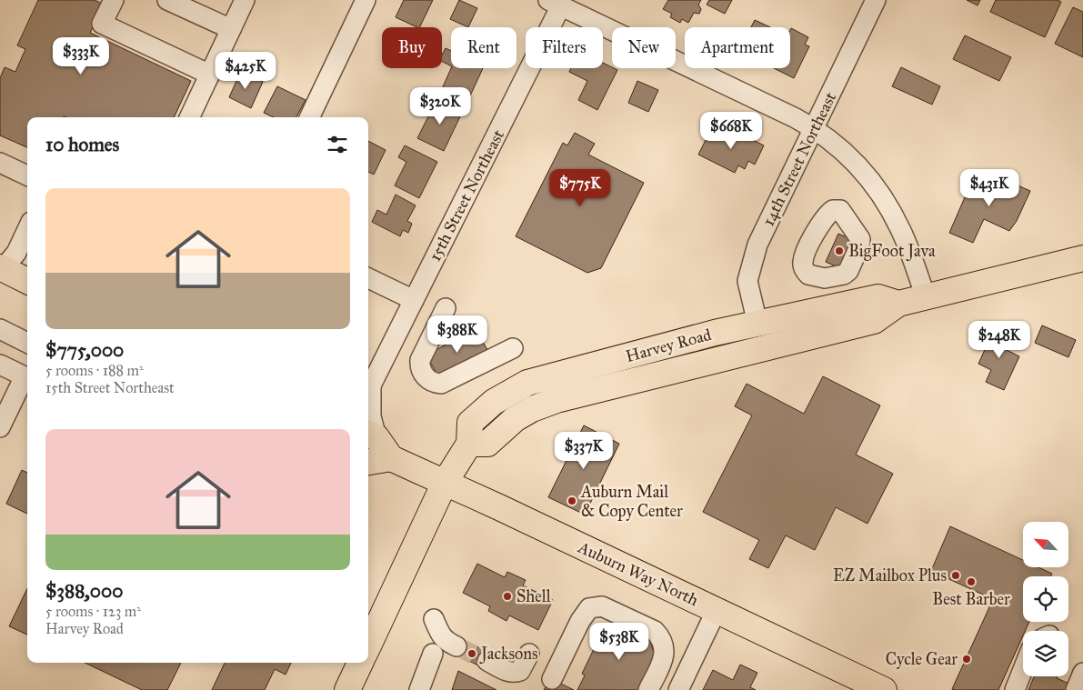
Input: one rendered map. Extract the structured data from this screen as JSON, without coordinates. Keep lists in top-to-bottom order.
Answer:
{
  "streets": {
    "main road": ["Harvey Road", "Auburn Way North"],
    "street": ["14th Street Northeast", "15th Street Northeast"]
  },
  "crossings": [
    ["14th Street Northeast", "Harvey Road"],
    ["Harvey Road", "Auburn Way North"]
  ],
  "places": [
    "BigFoot Java",
    "Auburn Mail & Copy Center",
    "EZ Mailbox Plus",
    "Best Barber",
    "Shell",
    "Jacksons",
    "Cycle Gear"
  ],
  "north": "top left",
  "page": {
    "chip": [
      "Buy",
      "Rent",
      "Filters",
      "New",
      "Apartment"
    ],
    "price": [
      "$333K",
      "$425K",
      "$320K",
      "$668K",
      "$775K",
      "$431K",
      "$388K",
      "$248K",
      "$337K",
      "$538K"
    ],
    "heading": "10 homes",
    "list": [
      {
        "name": "$775,000",
        "note": "5 rooms · 188 m² · 15th Street Northeast"
      },
      {
        "name": "$388,000",
        "note": "5 rooms · 123 m² · Harvey Road"
      }
    ]
  }
}
